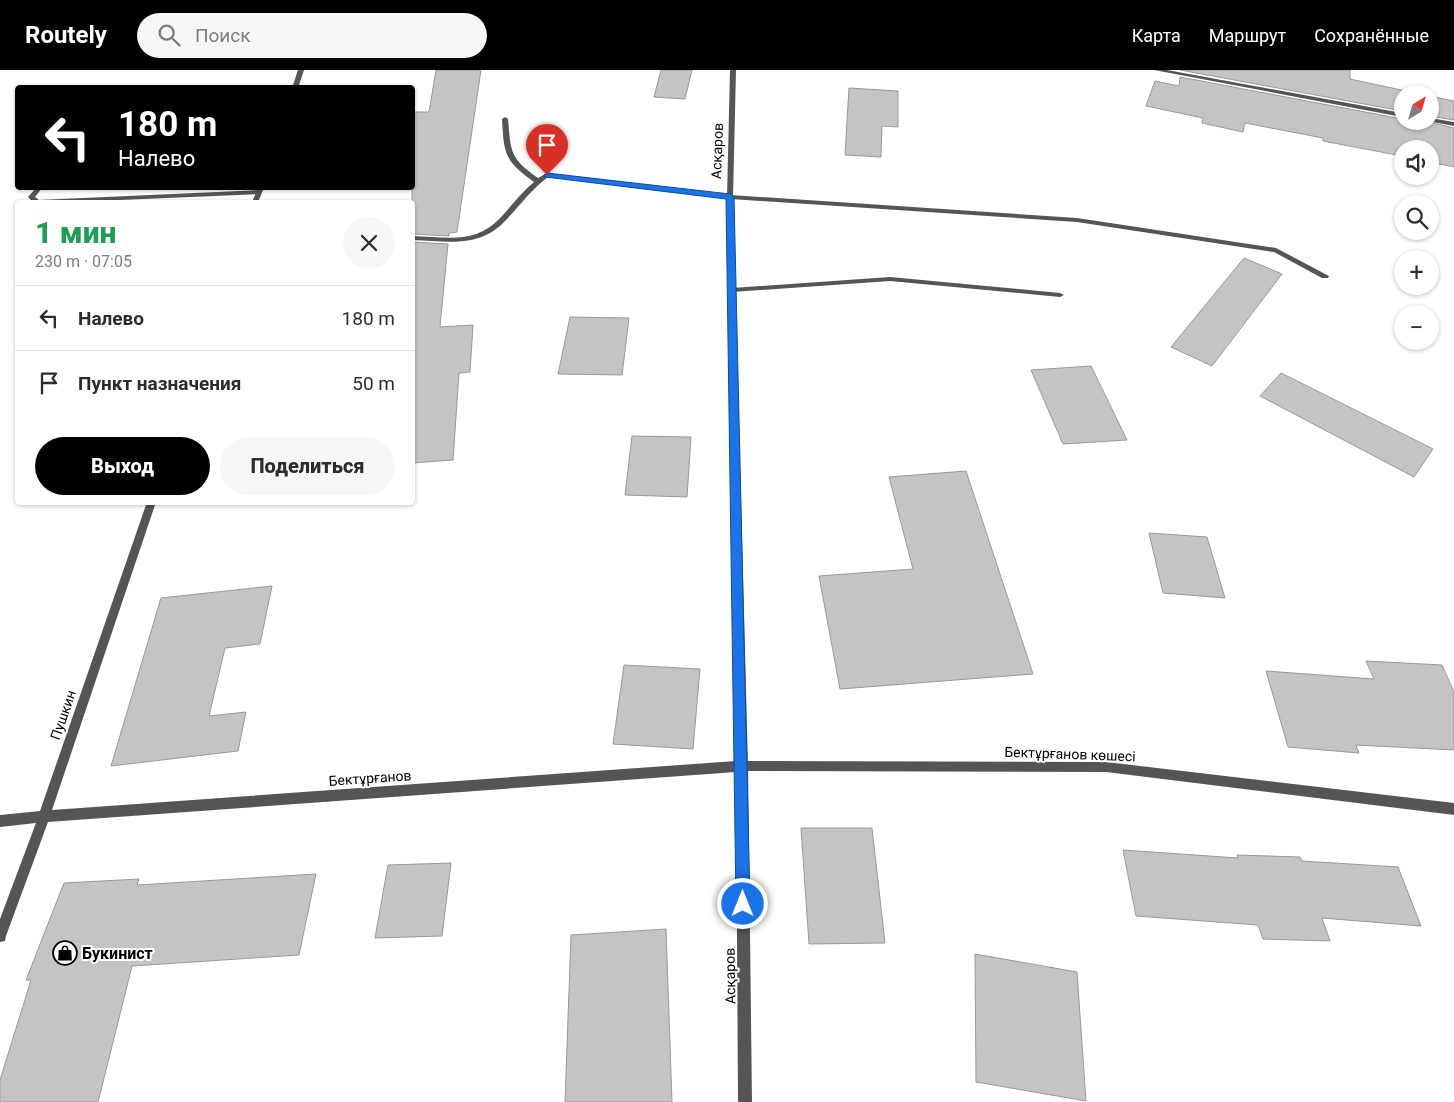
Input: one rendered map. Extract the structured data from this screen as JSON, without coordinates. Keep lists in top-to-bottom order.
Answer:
{
  "streets": {
    "street": [
      "Асқаров",
      "Пушкин",
      "Бектұрғанов көшесі",
      "Бектұрғанов"
    ]
  },
  "crossings": [
    ["Асқаров", "Бектұрғанов көшесі"],
    ["Асқаров", "Бектұрғанов"],
    ["Пушкин", "Бектұрғанов"],
    ["Бектұрғанов көшесі", "Бектұрғанов"]
  ],
  "places": {
    "shop": ["Букинист"]
  },
  "north": "top right",
  "page": {
    "header": "Routely",
    "search": "Поиск",
    "nav": ["Карта", "Маршрут", "Сохранённые"],
    "map_buttons": ["+", "−"],
    "turn": ["180 m", "Налево"],
    "heading": ["1 мин", "230 m · 07:05"],
    "list": [
      {
        "name": "Налево",
        "value": "180 m"
      },
      {
        "name": "Пункт назначения",
        "value": "50 m"
      }
    ],
    "buttons": ["Выход", "Поделиться"]
  }
}
